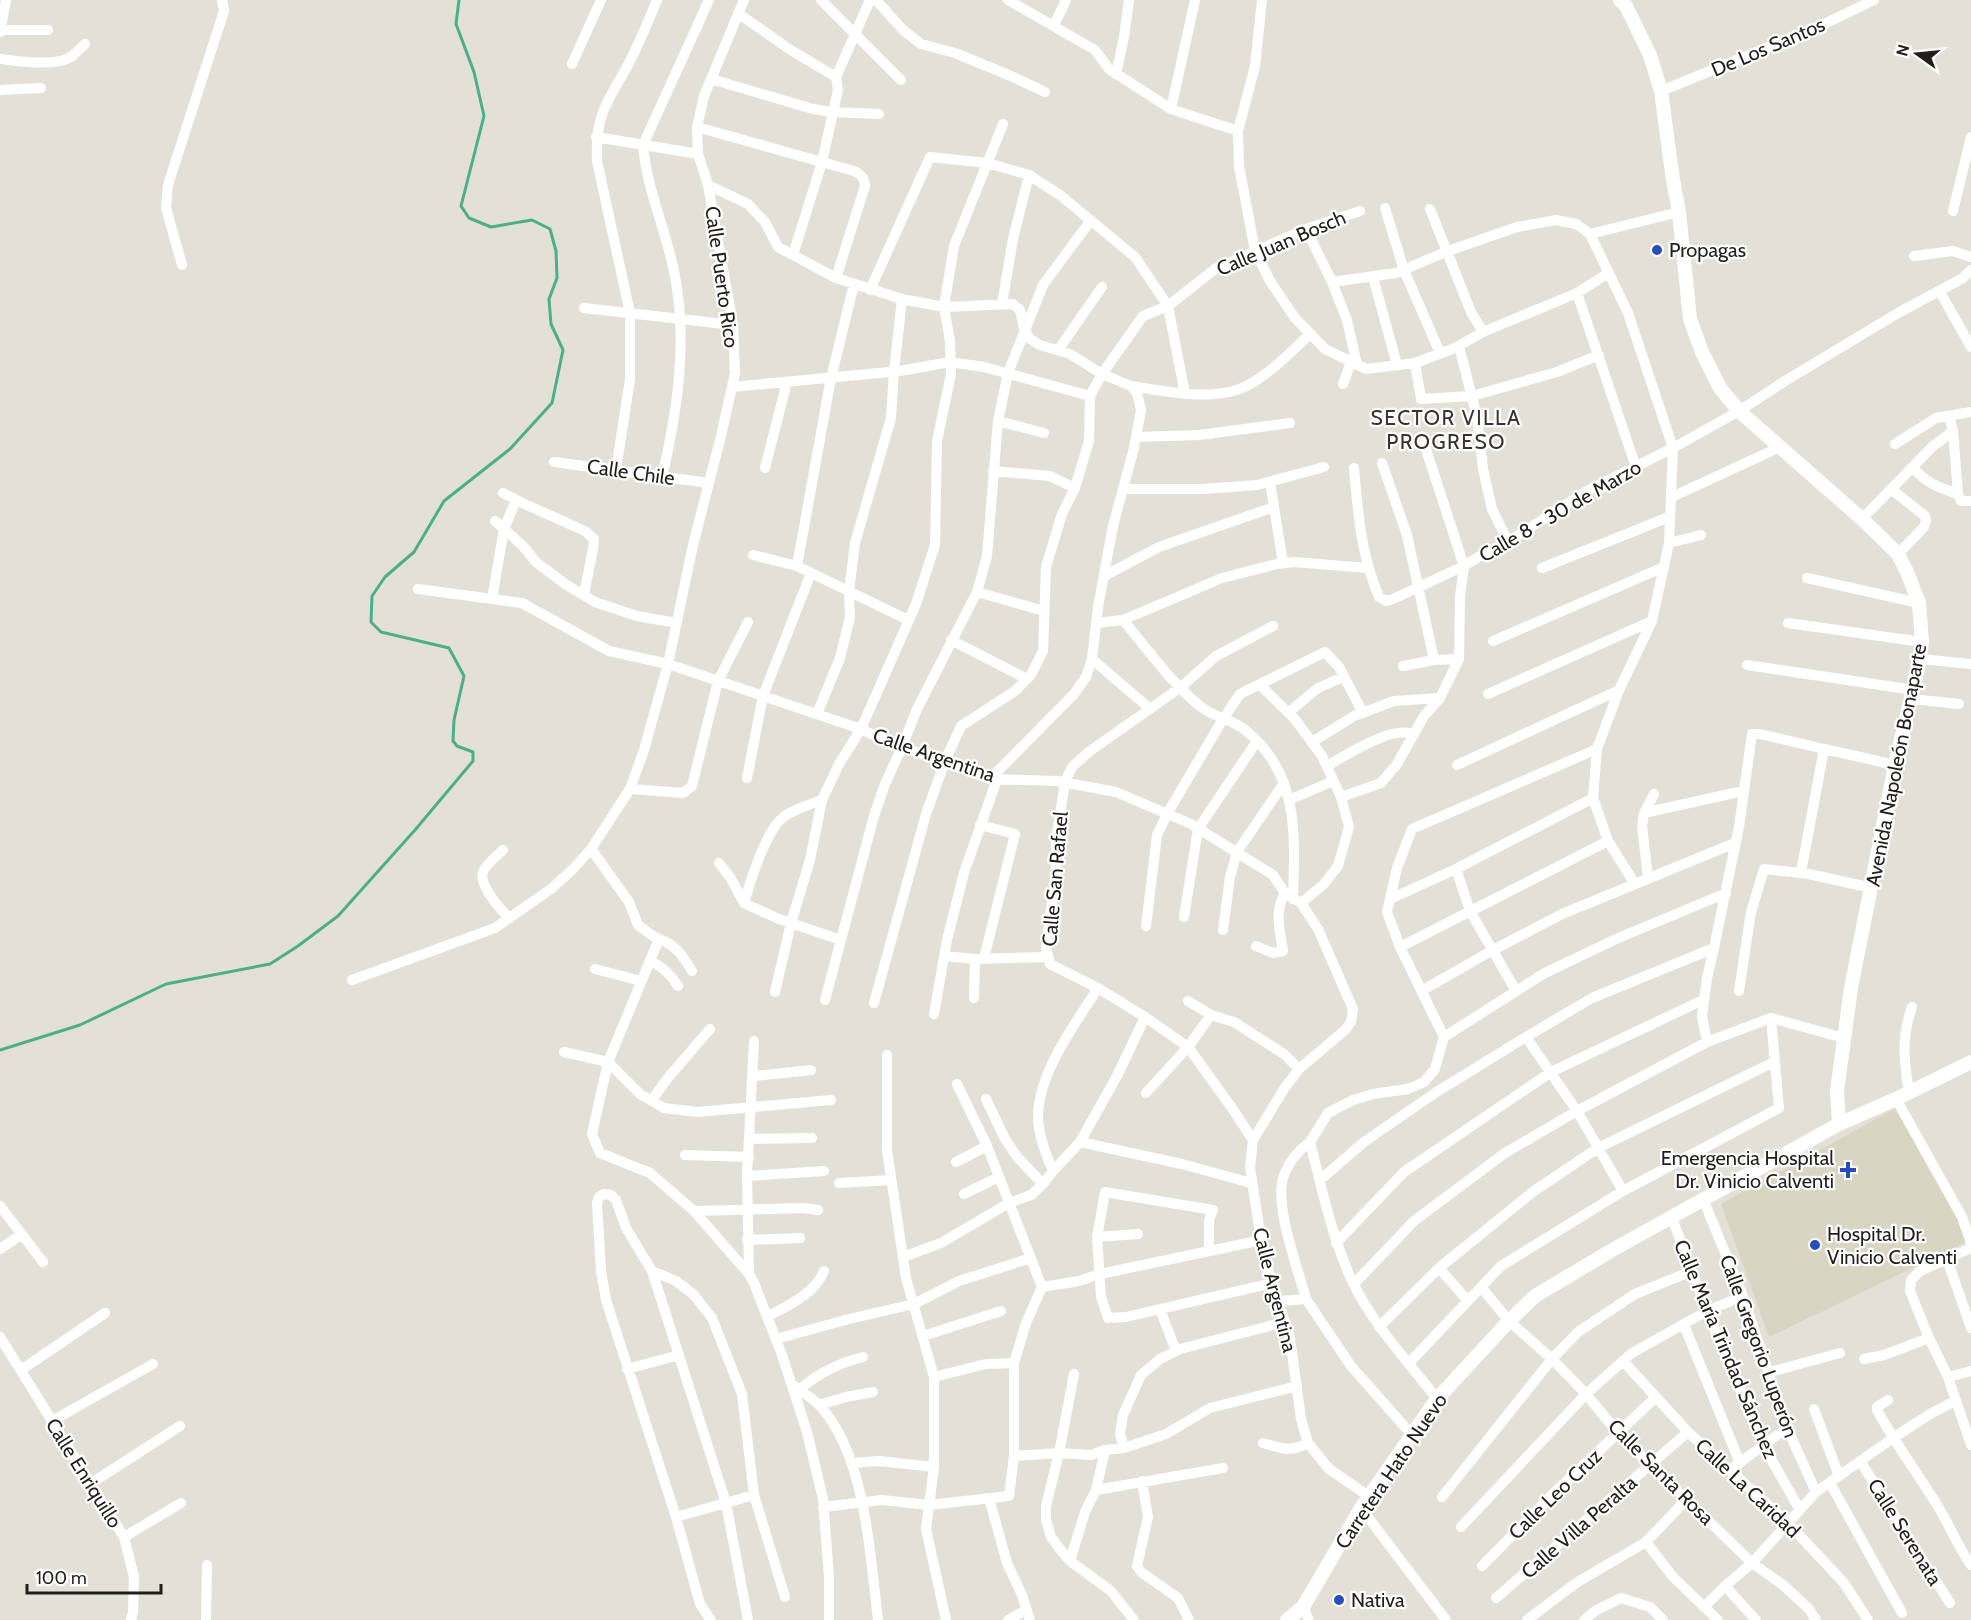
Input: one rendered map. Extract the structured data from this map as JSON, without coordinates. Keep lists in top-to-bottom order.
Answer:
{
  "streets": {
    "main road": ["Avenida Napoleón Bonaparte", "Carretera Hato Nuevo"],
    "street": [
      "De Los Santos",
      "Calle Juan Bosch",
      "Calle Puerto Rico",
      "Calle Chile",
      "Calle 8 - 30 de Marzo",
      "Calle Argentina",
      "Calle San Rafael",
      "Calle Gregorio Luperón",
      "Calle María Trindad Sánchez",
      "Calle Santa Rosa",
      "Calle Enriquillo",
      "Calle La Caridad",
      "Calle Leo Cruz",
      "Calle Villa Peralta",
      "Calle Serenata"
    ]
  },
  "crossings": [
    ["De Los Santos", "Avenida Napoleón Bonaparte"],
    ["Calle Puerto Rico", "Calle Chile"],
    ["Calle Puerto Rico", "Calle Argentina"],
    ["Calle 8 - 30 de Marzo", "Avenida Napoleón Bonaparte"],
    ["Calle Argentina", "Calle San Rafael"],
    ["Calle Argentina", "Carretera Hato Nuevo"],
    ["Avenida Napoleón Bonaparte", "Carretera Hato Nuevo"],
    ["Calle Gregorio Luperón", "Carretera Hato Nuevo"],
    ["Calle María Trindad Sánchez", "Carretera Hato Nuevo"],
    ["Carretera Hato Nuevo", "Calle Santa Rosa"],
    ["Calle Santa Rosa", "Calle Leo Cruz"],
    ["Calle Santa Rosa", "Calle Villa Peralta"],
    ["Calle La Caridad", "Calle Leo Cruz"],
    ["Calle La Caridad", "Calle Villa Peralta"]
  ],
  "districts": ["SECTOR VILLA PROGRESO"],
  "places": {
    "other": ["Propagas", "Hospital Dr. Vinicio Calventi", "Nativa"],
    "health": ["Emergencia Hospital Dr. Vinicio Calventi"]
  },
  "scale_bar": "100 m",
  "north": "left"
}
